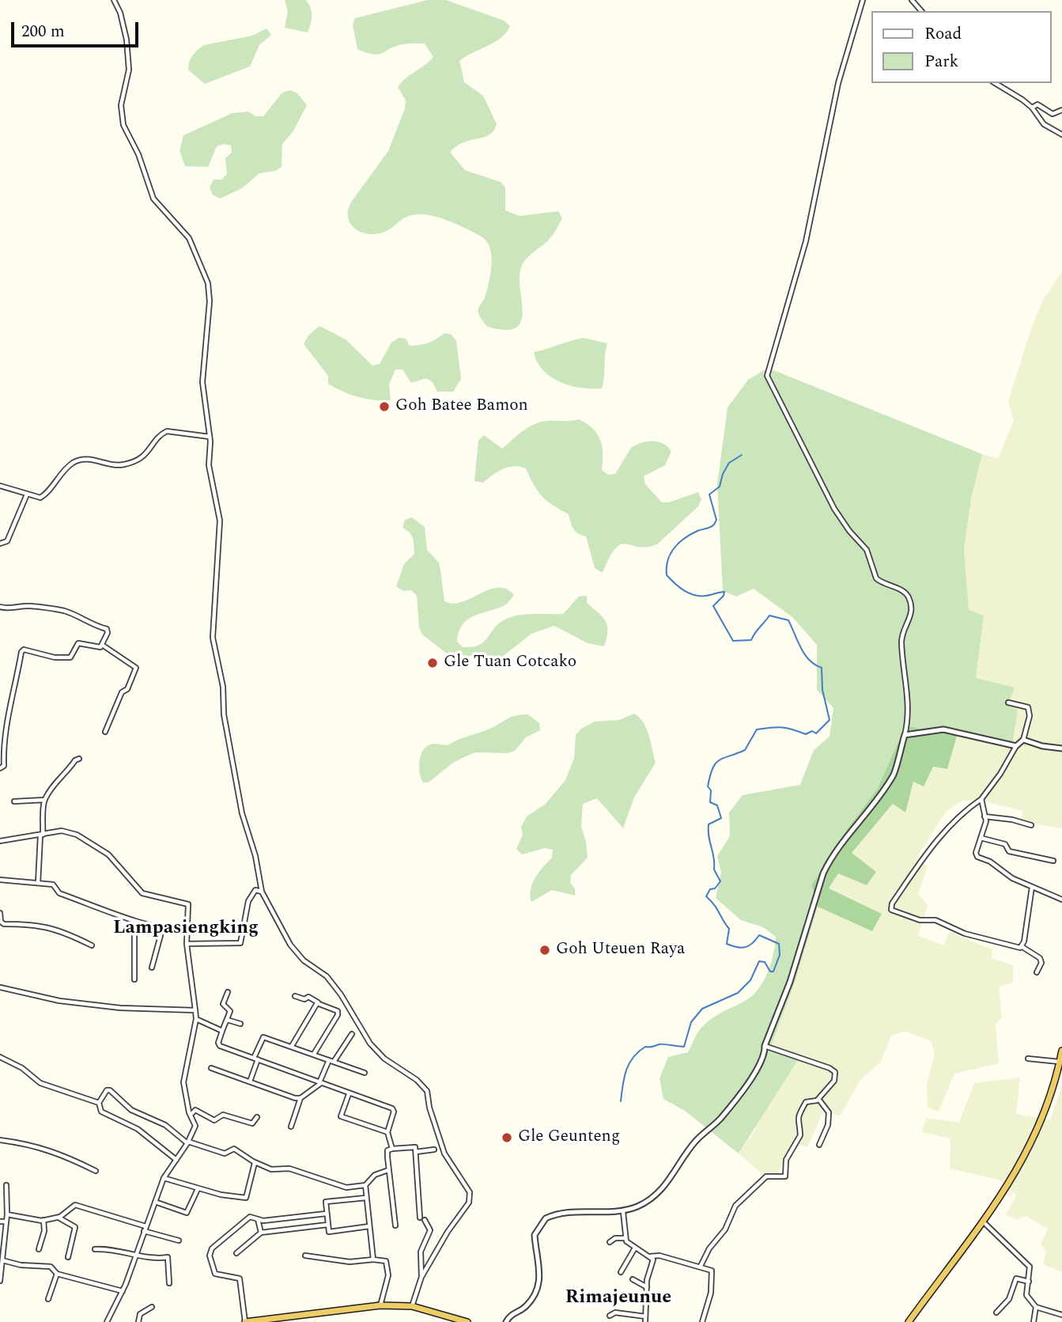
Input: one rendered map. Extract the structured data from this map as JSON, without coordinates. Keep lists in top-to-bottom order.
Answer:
{
  "districts": ["Lampasiengking", "Rimajeunue"],
  "places": [
    "Goh Batee Bamon",
    "Gle Tuan Cotcako",
    "Goh Uteuen Raya",
    "Gle Geunteng"
  ],
  "legend": ["Road", "Park"],
  "scale_bar": "200 m"
}
